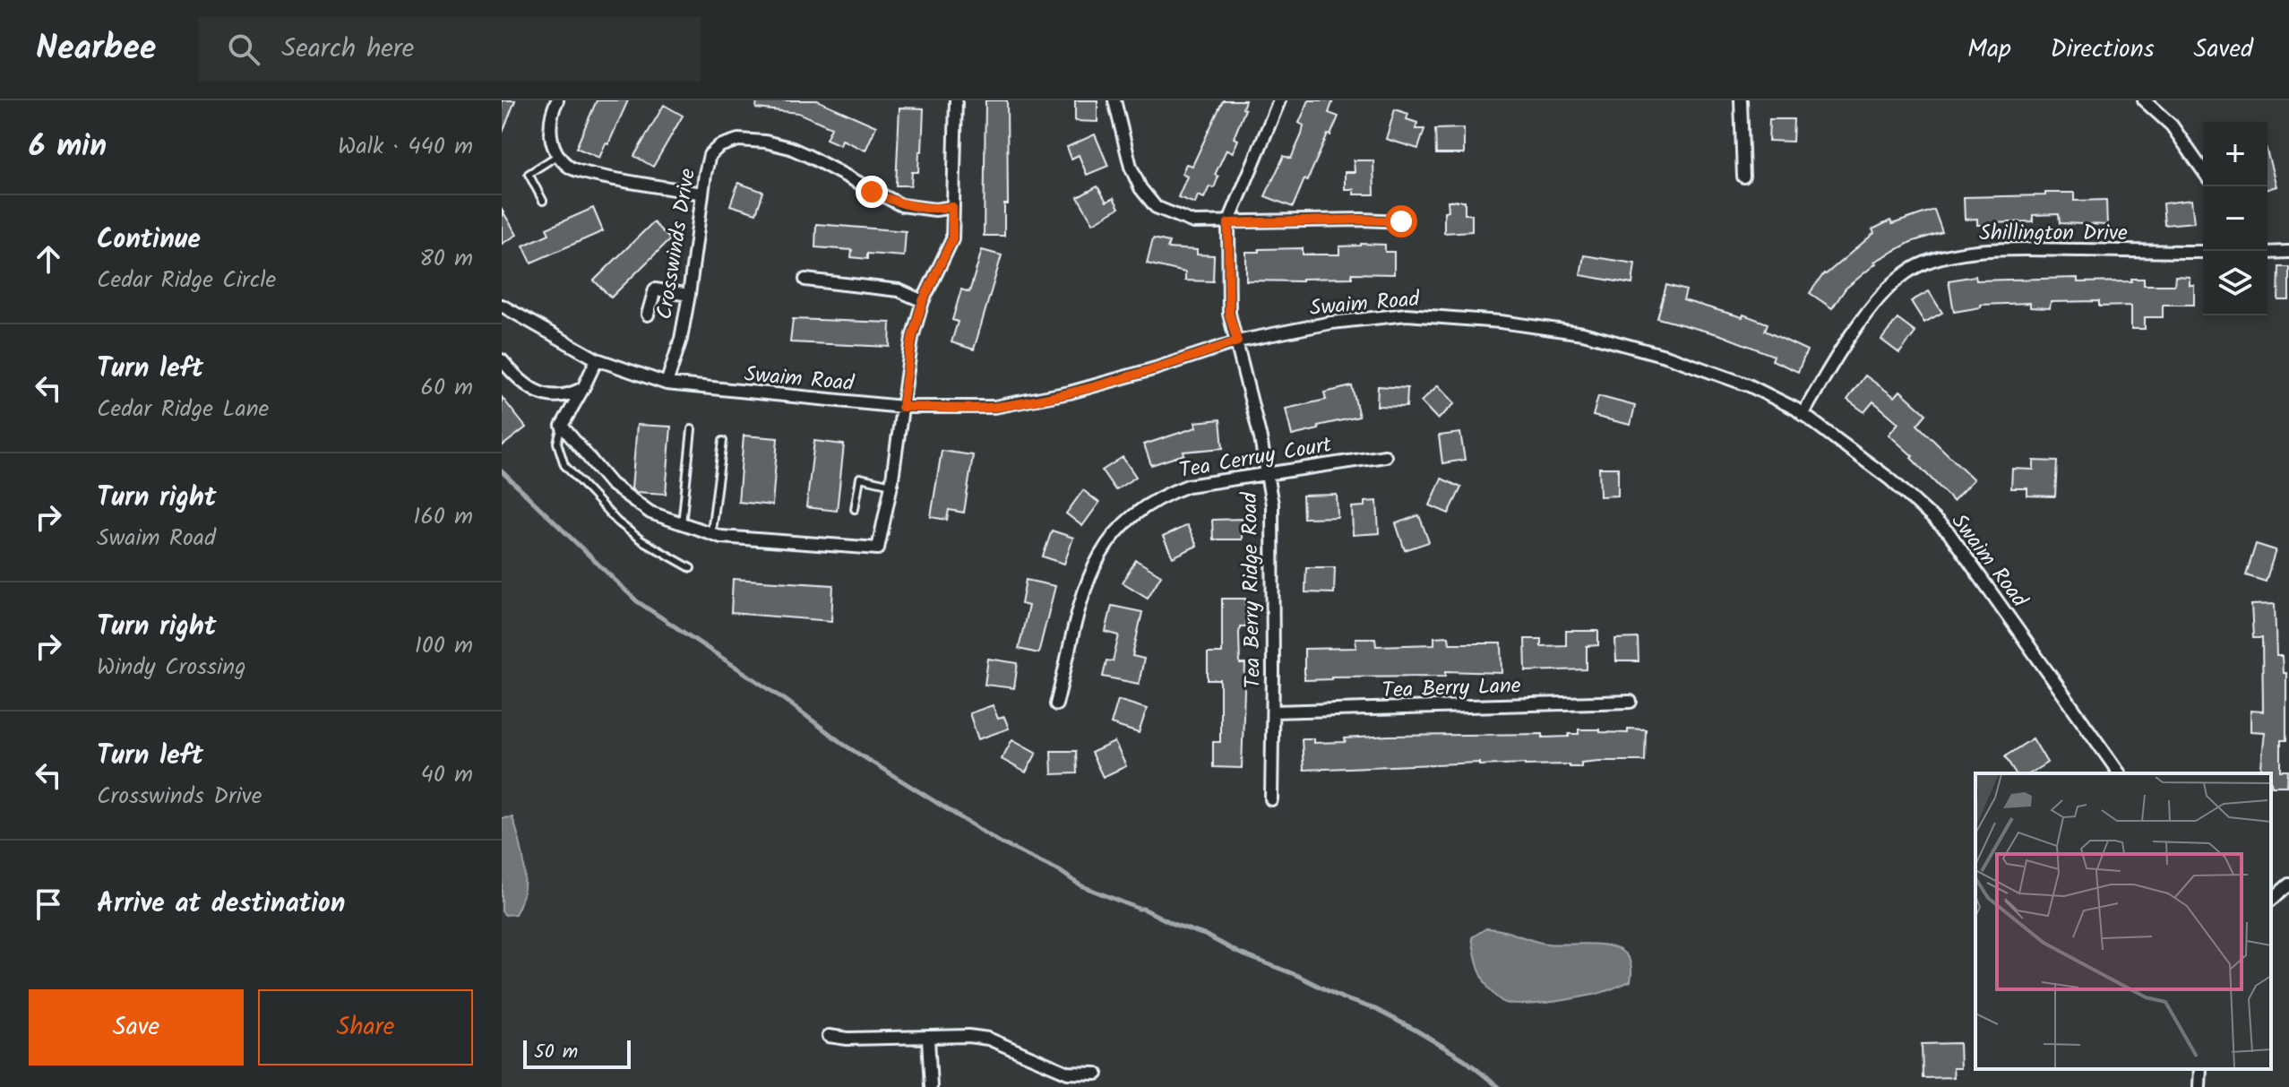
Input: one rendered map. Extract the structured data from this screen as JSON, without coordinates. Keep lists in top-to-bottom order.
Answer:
{
  "streets": {
    "street": [
      "Shillington Drive",
      "Crosswinds Drive",
      "Swaim Road",
      "Tea Cerruy Court",
      "Tea Berry Ridge Road",
      "Tea Berry Lane"
    ]
  },
  "crossings": [
    ["Shillington Drive", "Swaim Road"],
    ["Crosswinds Drive", "Swaim Road"],
    ["Swaim Road", "Tea Berry Ridge Road"],
    ["Tea Cerruy Court", "Tea Berry Ridge Road"],
    ["Tea Berry Ridge Road", "Tea Berry Lane"]
  ],
  "scale_bar": "50 m",
  "page": {
    "header": "Nearbee",
    "search": "Search here",
    "nav": ["Map", "Directions", "Saved"],
    "heading": ["6 min", "Walk · 440 m"],
    "map_buttons": ["+", "−"],
    "list": [
      ["Continue", "Cedar Ridge Circle", "80 m"],
      ["Turn left", "Cedar Ridge Lane", "60 m"],
      ["Turn right", "Swaim Road", "160 m"],
      ["Turn right", "Windy Crossing", "100 m"],
      ["Turn left", "Crosswinds Drive", "40 m"],
      "Arrive at destination"
    ],
    "buttons": ["Save", "Share"],
    "scale": "50 m"
  }
}
